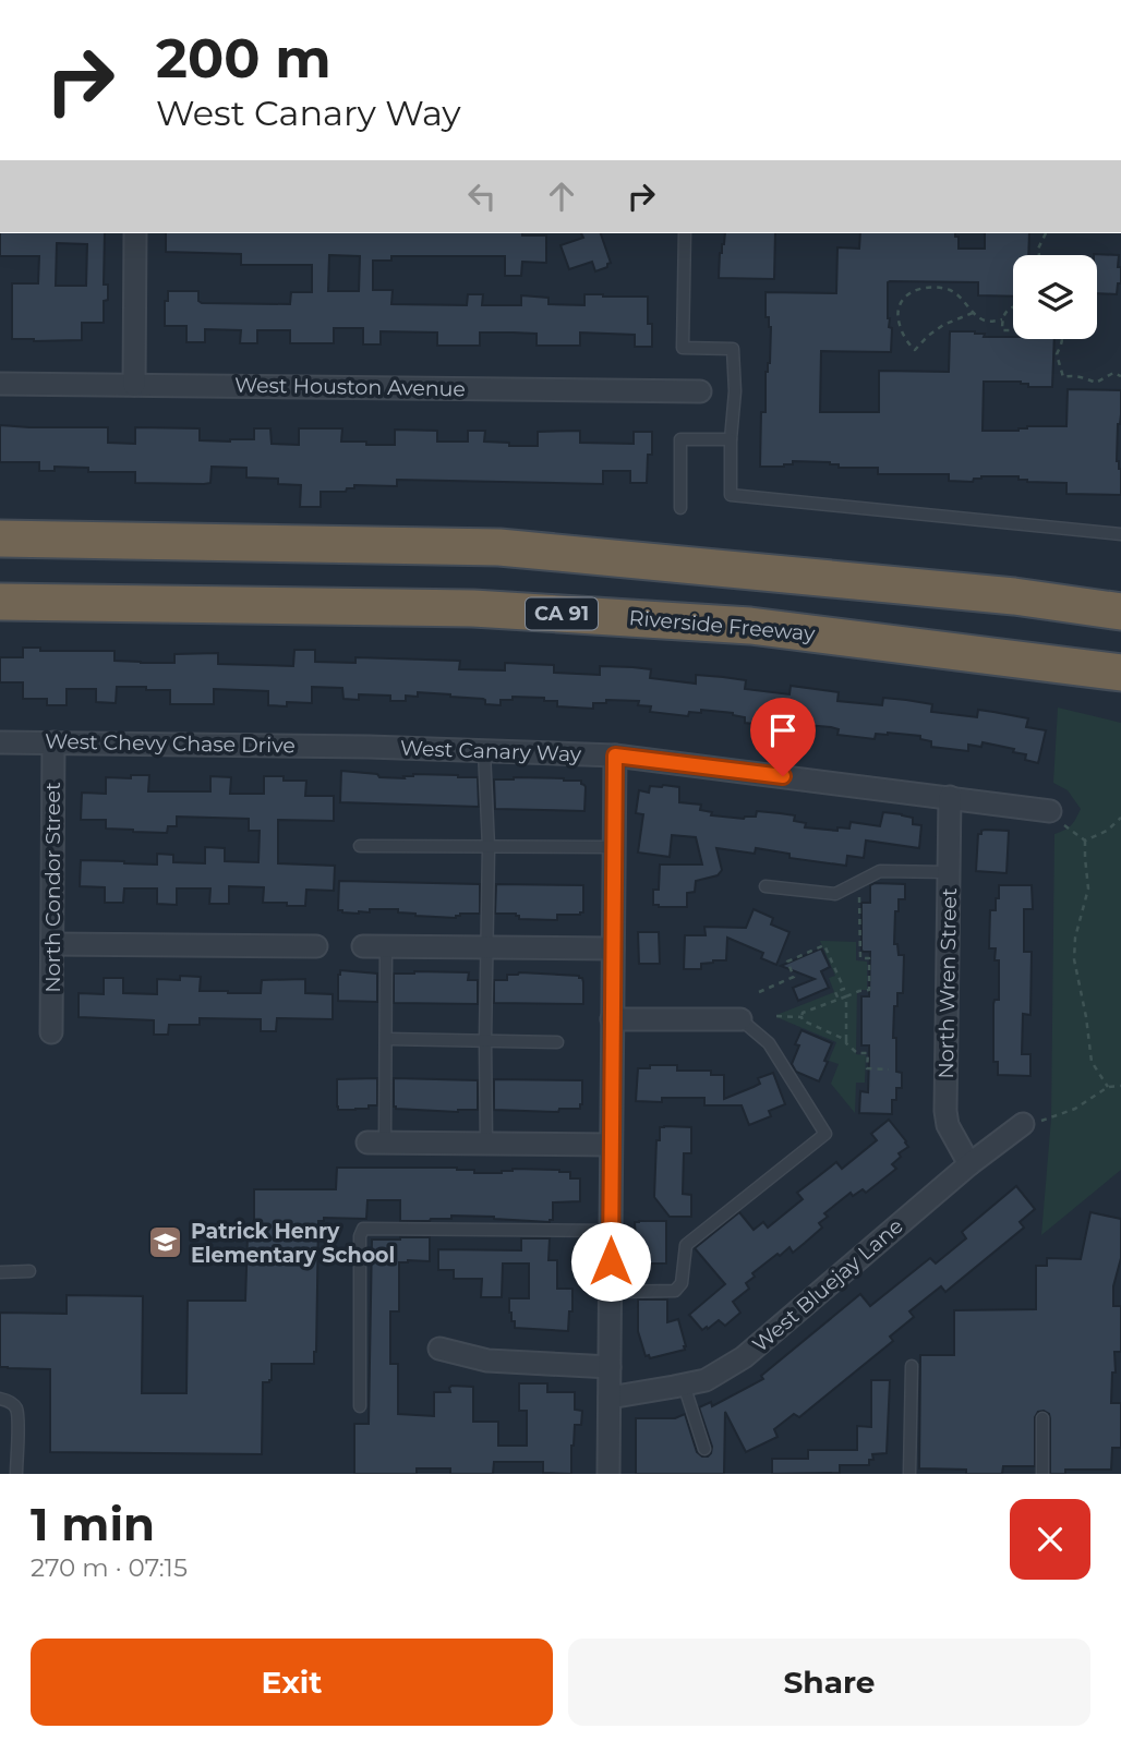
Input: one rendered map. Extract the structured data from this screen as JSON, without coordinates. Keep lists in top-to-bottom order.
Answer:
{
  "streets": {
    "highway": ["CA 91", "Riverside Freeway"],
    "street": [
      "West Houston Avenue",
      "West Chevy Chase Drive",
      "West Canary Way",
      "North Condor Street",
      "North Wren Street",
      "West Bluejay Lane"
    ]
  },
  "crossings": [
    ["West Chevy Chase Drive", "West Canary Way"],
    ["West Chevy Chase Drive", "North Condor Street"],
    ["West Canary Way", "North Wren Street"],
    ["North Wren Street", "West Bluejay Lane"]
  ],
  "places": {
    "school or university": ["Patrick Henry Elementary School"]
  },
  "page": {
    "turn": ["200 m", "West Canary Way"],
    "heading": ["1 min", "270 m · 07:15"],
    "buttons": ["Exit", "Share"]
  }
}
